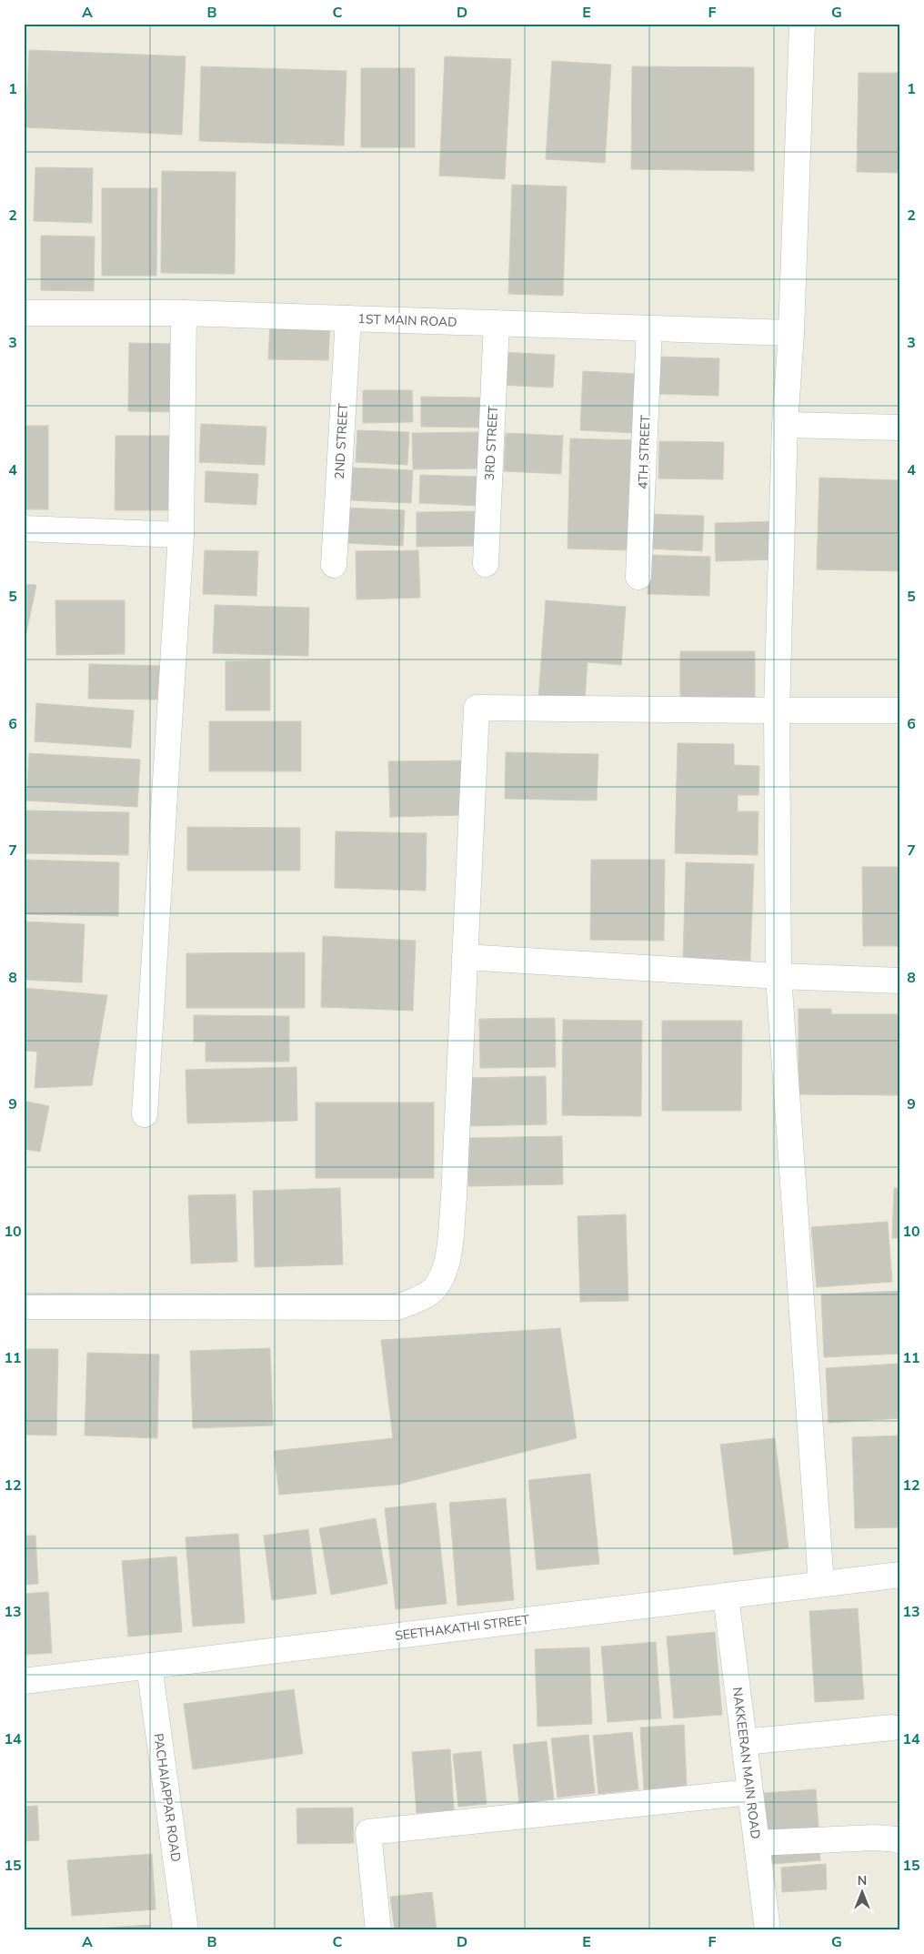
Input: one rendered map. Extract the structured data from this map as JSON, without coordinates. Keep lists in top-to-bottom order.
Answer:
{
  "streets": {
    "street": [
      "1ST MAIN ROAD",
      "2ND STREET",
      "3RD STREET",
      "4TH STREET",
      "SEETHAKATHI STREET",
      "NAKKEERAN MAIN ROAD",
      "PACHAIAPPAR ROAD"
    ]
  },
  "crossings": [
    ["1ST MAIN ROAD", "2ND STREET"],
    ["1ST MAIN ROAD", "3RD STREET"],
    ["1ST MAIN ROAD", "4TH STREET"],
    ["SEETHAKATHI STREET", "NAKKEERAN MAIN ROAD"],
    ["SEETHAKATHI STREET", "PACHAIAPPAR ROAD"]
  ],
  "north": "top",
  "grid": {
    "columns": [
      "A",
      "B",
      "C",
      "D",
      "E",
      "F",
      "G"
    ],
    "rows": [
      "1",
      "2",
      "3",
      "4",
      "5",
      "6",
      "7",
      "8",
      "9",
      "10",
      "11",
      "12",
      "13",
      "14",
      "15"
    ]
  }
}
